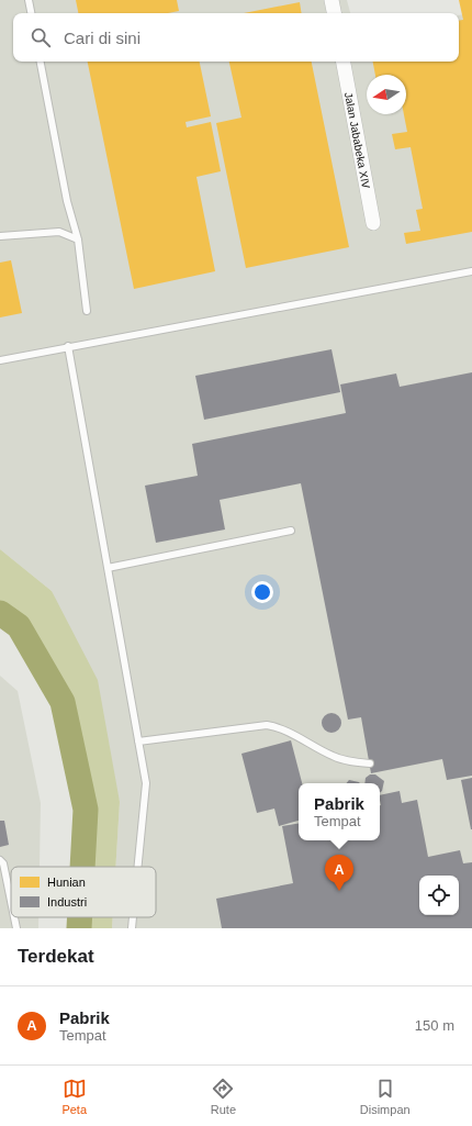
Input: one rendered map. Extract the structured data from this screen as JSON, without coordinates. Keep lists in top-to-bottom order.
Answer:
{
  "streets": {
    "street": ["Jalan Jababeka XIV"]
  },
  "legend": ["Hunian", "Industri"],
  "north": "left",
  "page": {
    "search": "Cari di sini",
    "popup": ["Pabrik", "Tempat"],
    "pins": "A",
    "heading": "Terdekat",
    "list": [
      {
        "mark": "A",
        "name": "Pabrik",
        "note": "Tempat",
        "value": "150 m"
      }
    ],
    "nav": ["Peta", "Rute", "Disimpan"]
  }
}
